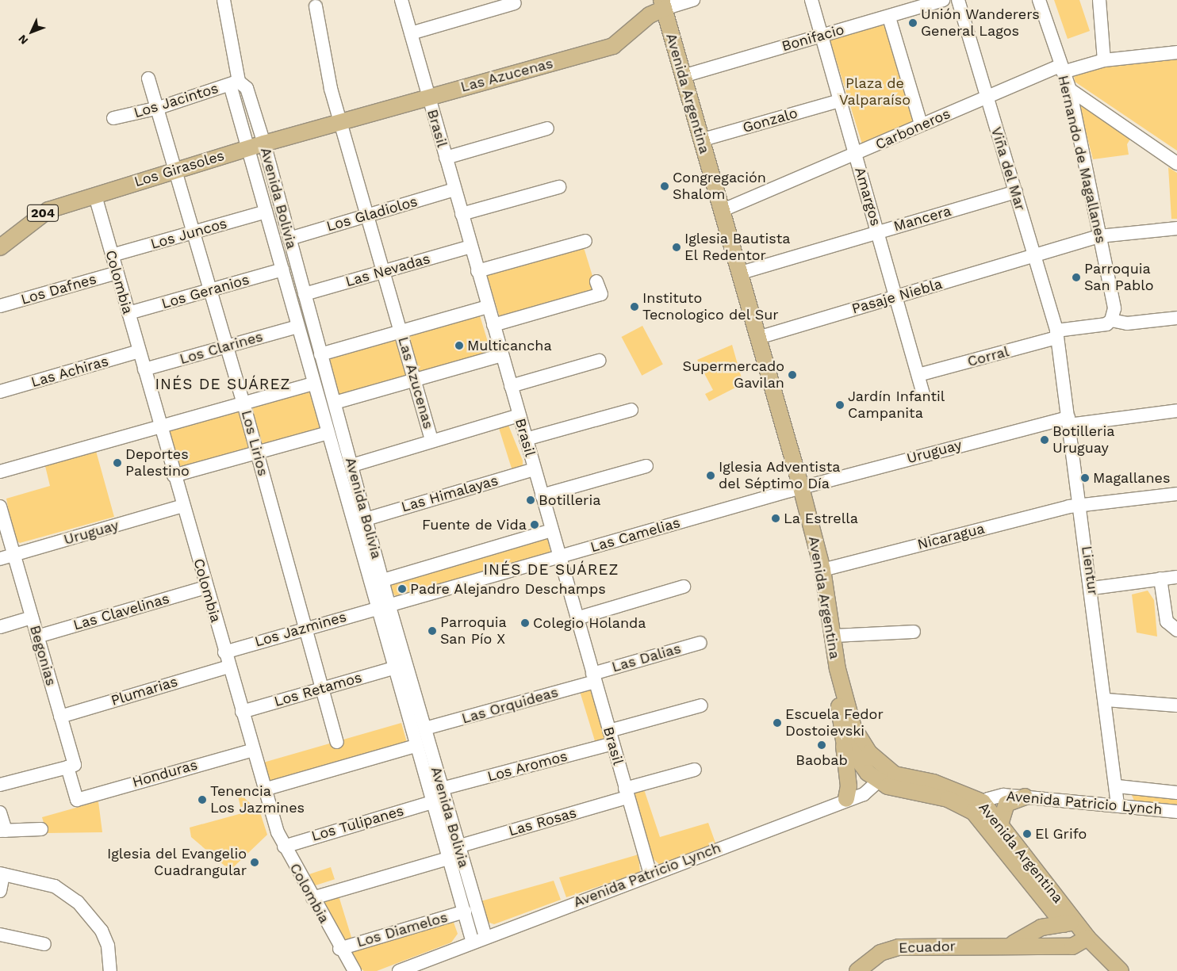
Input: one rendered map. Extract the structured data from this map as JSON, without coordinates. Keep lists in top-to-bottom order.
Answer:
{
  "streets": {
    "main road": [
      "Las Azucenas",
      "Avenida Argentina",
      "Los Girasoles",
      "204",
      "Ecuador"
    ],
    "street": [
      "Bonifacio",
      "Los Jacintos",
      "Gonzalo",
      "Brasil",
      "Carboneros",
      "Hernando de Magallanes",
      "Viña del Mar",
      "Amargos",
      "Avenida Bolivia",
      "Los Gladiolos",
      "Mancera",
      "Los Juncos",
      "Las Nevadas",
      "Colombia",
      "Los Dafnes",
      "Los Geranios",
      "Pasaje Niebla",
      "Los Clarines",
      "Corral",
      "Las Achiras",
      "Los Lirios",
      "Uruguay",
      "Las Himalayas",
      "Las Camelias",
      "Nicaragua",
      "Lientur",
      "Las Clavelinas",
      "Los Jazmines",
      "Begonias",
      "Las Dalias",
      "Los Retamos",
      "Plumarias",
      "Las Orquideas",
      "Los Aromos",
      "Honduras",
      "Avenida Patricio Lynch",
      "Las Rosas",
      "Los Tulipanes",
      "Los Diamelos"
    ]
  },
  "crossings": [
    ["Bonifacio", "Avenida Argentina"],
    ["Bonifacio", "Amargos"],
    ["Las Azucenas", "Avenida Argentina"],
    ["Las Azucenas", "Brasil"],
    ["Las Azucenas", "Los Girasoles"],
    ["Las Azucenas", "Avenida Bolivia"],
    ["Las Azucenas", "Los Gladiolos"],
    ["Las Azucenas", "Las Nevadas"],
    ["Avenida Argentina", "Gonzalo"],
    ["Avenida Argentina", "Carboneros"],
    ["Avenida Argentina", "Mancera"],
    ["Avenida Argentina", "Pasaje Niebla"],
    ["Avenida Argentina", "Uruguay"],
    ["Avenida Argentina", "Las Camelias"],
    ["Avenida Argentina", "Nicaragua"],
    ["Avenida Argentina", "Avenida Patricio Lynch"],
    ["Avenida Argentina", "Ecuador"],
    ["Los Jacintos", "Avenida Bolivia"],
    ["Los Jacintos", "Los Lirios"],
    ["Gonzalo", "Amargos"],
    ["Brasil", "Los Gladiolos"],
    ["Brasil", "Las Nevadas"],
    ["Brasil", "Las Himalayas"],
    ["Brasil", "Las Camelias"],
    ["Brasil", "Las Dalias"],
    ["Brasil", "Las Orquideas"],
    ["Brasil", "Los Aromos"],
    ["Brasil", "Avenida Patricio Lynch"],
    ["Brasil", "Las Rosas"],
    ["Carboneros", "Hernando de Magallanes"],
    ["Carboneros", "Viña del Mar"],
    ["Carboneros", "Amargos"],
    ["Hernando de Magallanes", "Pasaje Niebla"],
    ["Hernando de Magallanes", "Corral"],
    ["Los Girasoles", "Avenida Bolivia"],
    ["Los Girasoles", "204"],
    ["Los Girasoles", "Colombia"],
    ["Los Girasoles", "Los Lirios"],
    ["Viña del Mar", "Mancera"],
    ["Viña del Mar", "Pasaje Niebla"],
    ["Viña del Mar", "Corral"],
    ["Viña del Mar", "Lientur"],
    ["Amargos", "Mancera"],
    ["Amargos", "Pasaje Niebla"],
    ["Amargos", "Corral"],
    ["Avenida Bolivia", "Los Gladiolos"],
    ["Avenida Bolivia", "Los Juncos"],
    ["Avenida Bolivia", "Las Nevadas"],
    ["Avenida Bolivia", "Los Geranios"],
    ["Avenida Bolivia", "Los Clarines"],
    ["Avenida Bolivia", "Las Himalayas"],
    ["Avenida Bolivia", "Las Camelias"],
    ["Avenida Bolivia", "Los Jazmines"],
    ["Avenida Bolivia", "Los Retamos"],
    ["Avenida Bolivia", "Las Orquideas"],
    ["Avenida Bolivia", "Los Aromos"],
    ["Avenida Bolivia", "Avenida Patricio Lynch"],
    ["Avenida Bolivia", "Las Rosas"],
    ["Avenida Bolivia", "Los Tulipanes"],
    ["Avenida Bolivia", "Los Diamelos"],
    ["204", "Colombia"],
    ["Los Juncos", "Colombia"],
    ["Los Juncos", "Los Lirios"],
    ["Colombia", "Los Dafnes"],
    ["Colombia", "Los Geranios"],
    ["Colombia", "Los Clarines"],
    ["Colombia", "Las Achiras"],
    ["Colombia", "Uruguay"],
    ["Colombia", "Las Clavelinas"],
    ["Colombia", "Los Jazmines"],
    ["Colombia", "Los Retamos"],
    ["Colombia", "Plumarias"],
    ["Colombia", "Honduras"],
    ["Colombia", "Los Tulipanes"],
    ["Colombia", "Los Diamelos"],
    ["Los Geranios", "Los Lirios"],
    ["Los Clarines", "Los Lirios"],
    ["Corral", "Lientur"],
    ["Los Lirios", "Los Jazmines"],
    ["Los Lirios", "Los Retamos"],
    ["Uruguay", "Las Camelias"],
    ["Uruguay", "Lientur"],
    ["Uruguay", "Begonias"],
    ["Las Camelias", "Los Jazmines"],
    ["Nicaragua", "Lientur"],
    ["Lientur", "Avenida Patricio Lynch"],
    ["Las Clavelinas", "Begonias"],
    ["Begonias", "Plumarias"],
    ["Begonias", "Honduras"],
    ["Las Dalias", "Las Orquideas"]
  ],
  "districts": ["INÉS DE SUÁREZ", "INÉS DE SUÁREZ"],
  "parks": ["Plaza de Valparaíso"],
  "places": [
    "Unión Wanderers General Lagos",
    "Congregación Shalom",
    "Iglesia Bautista El Redentor",
    "Parroquia San Pablo",
    "Instituto Tecnologico del Sur",
    "Multicancha",
    "Supermercado Gavilan",
    "Jardín Infantil Campanita",
    "Botilleria Uruguay",
    "Deportes Palestino",
    "Iglesia Adventista del Séptimo Día",
    "Magallanes",
    "Botilleria",
    "La Estrella",
    "Fuente de Vida",
    "Padre Alejandro Deschamps",
    "Colegio Holanda",
    "Parroquia San Pío X",
    "Escuela Fedor Dostoievski",
    "Baobab",
    "Tenencia Los Jazmines",
    "El Grifo",
    "Iglesia del Evangelio Cuadrangular"
  ],
  "north": "bottom left"
}
